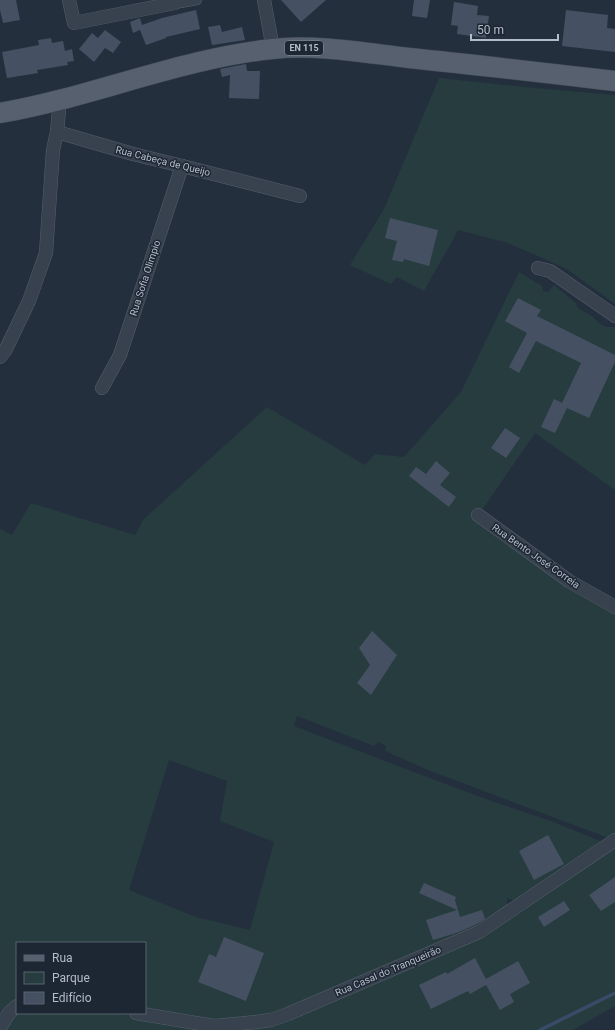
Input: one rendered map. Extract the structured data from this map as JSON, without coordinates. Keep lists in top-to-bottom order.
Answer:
{
  "streets": {
    "main road": ["EN 115"],
    "street": [
      "Rua Cabeça de Queijo",
      "Rua Sofia Olimpio",
      "Rua Bento José Correia",
      "Rua Casal do Tranqueirão"
    ]
  },
  "crossings": [
    ["Rua Cabeça de Queijo", "Rua Sofia Olimpio"]
  ],
  "legend": ["Rua", "Parque", "Edifício"],
  "scale_bar": "50 m"
}
